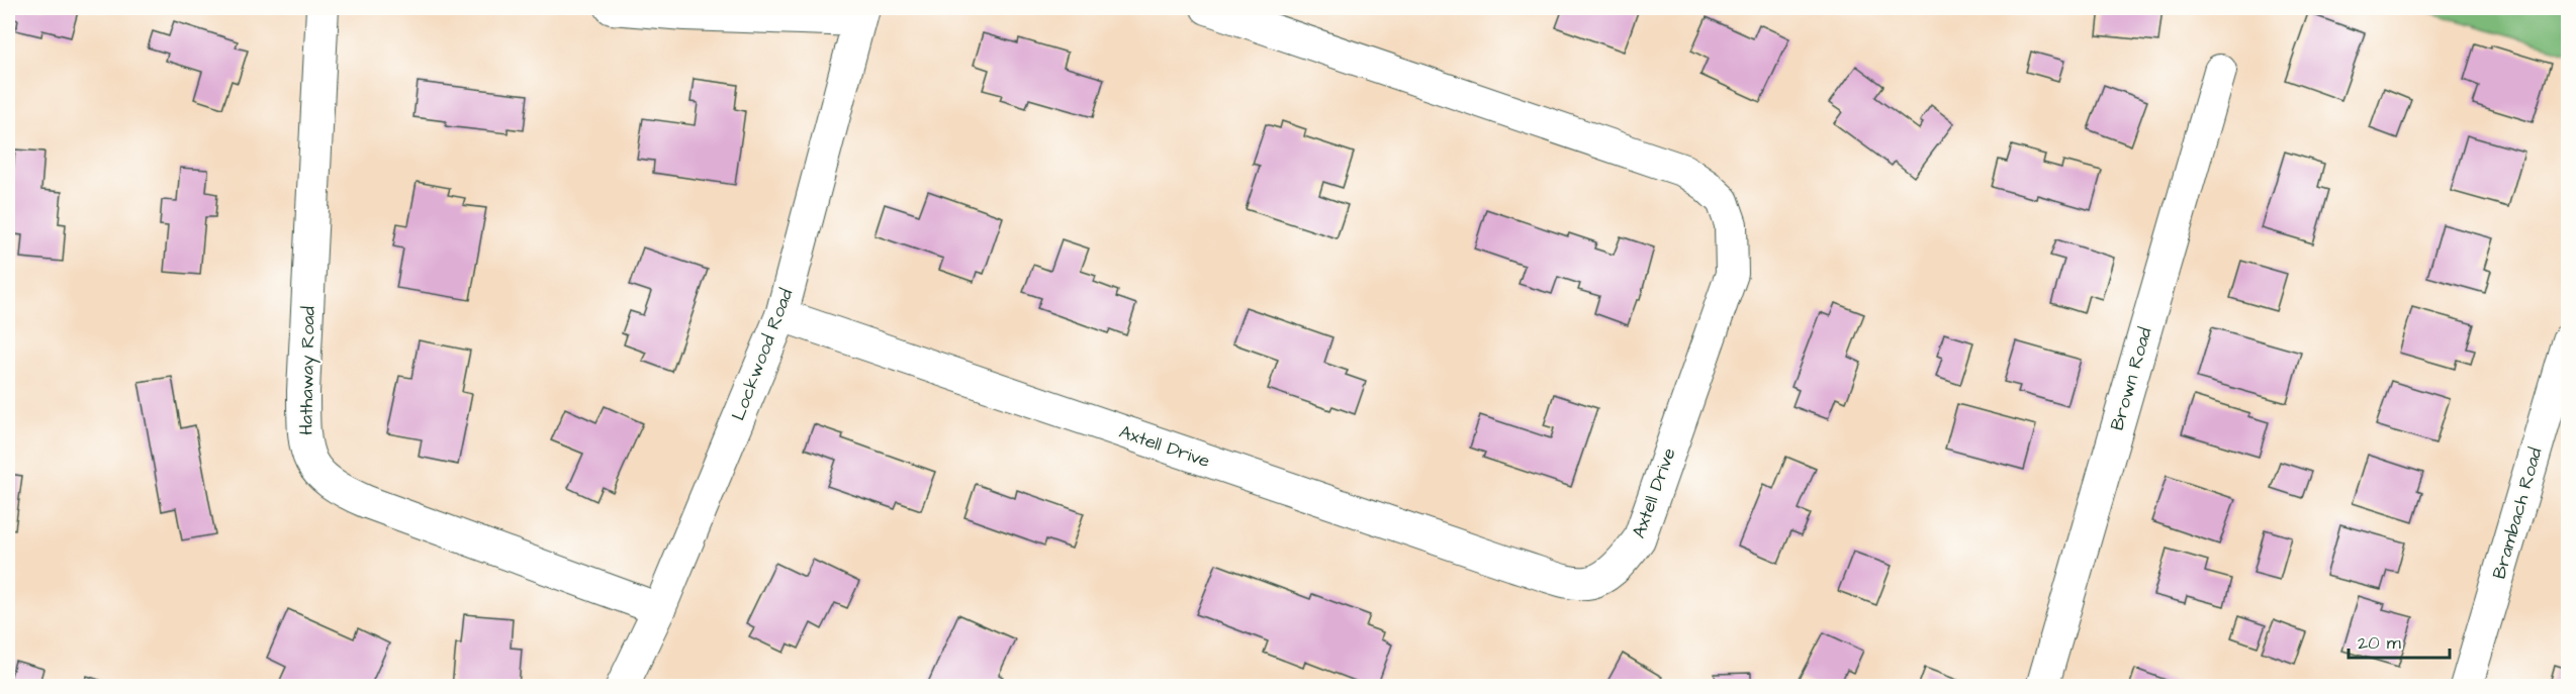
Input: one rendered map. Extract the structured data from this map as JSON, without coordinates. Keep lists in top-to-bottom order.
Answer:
{
  "streets": {
    "street": [
      "Lockwood Road",
      "Hathaway Road",
      "Brown Road",
      "Axtell Drive",
      "Brambach Road"
    ]
  },
  "crossings": [
    ["Lockwood Road", "Hathaway Road"],
    ["Lockwood Road", "Axtell Drive"]
  ],
  "scale_bar": "20 m"
}
